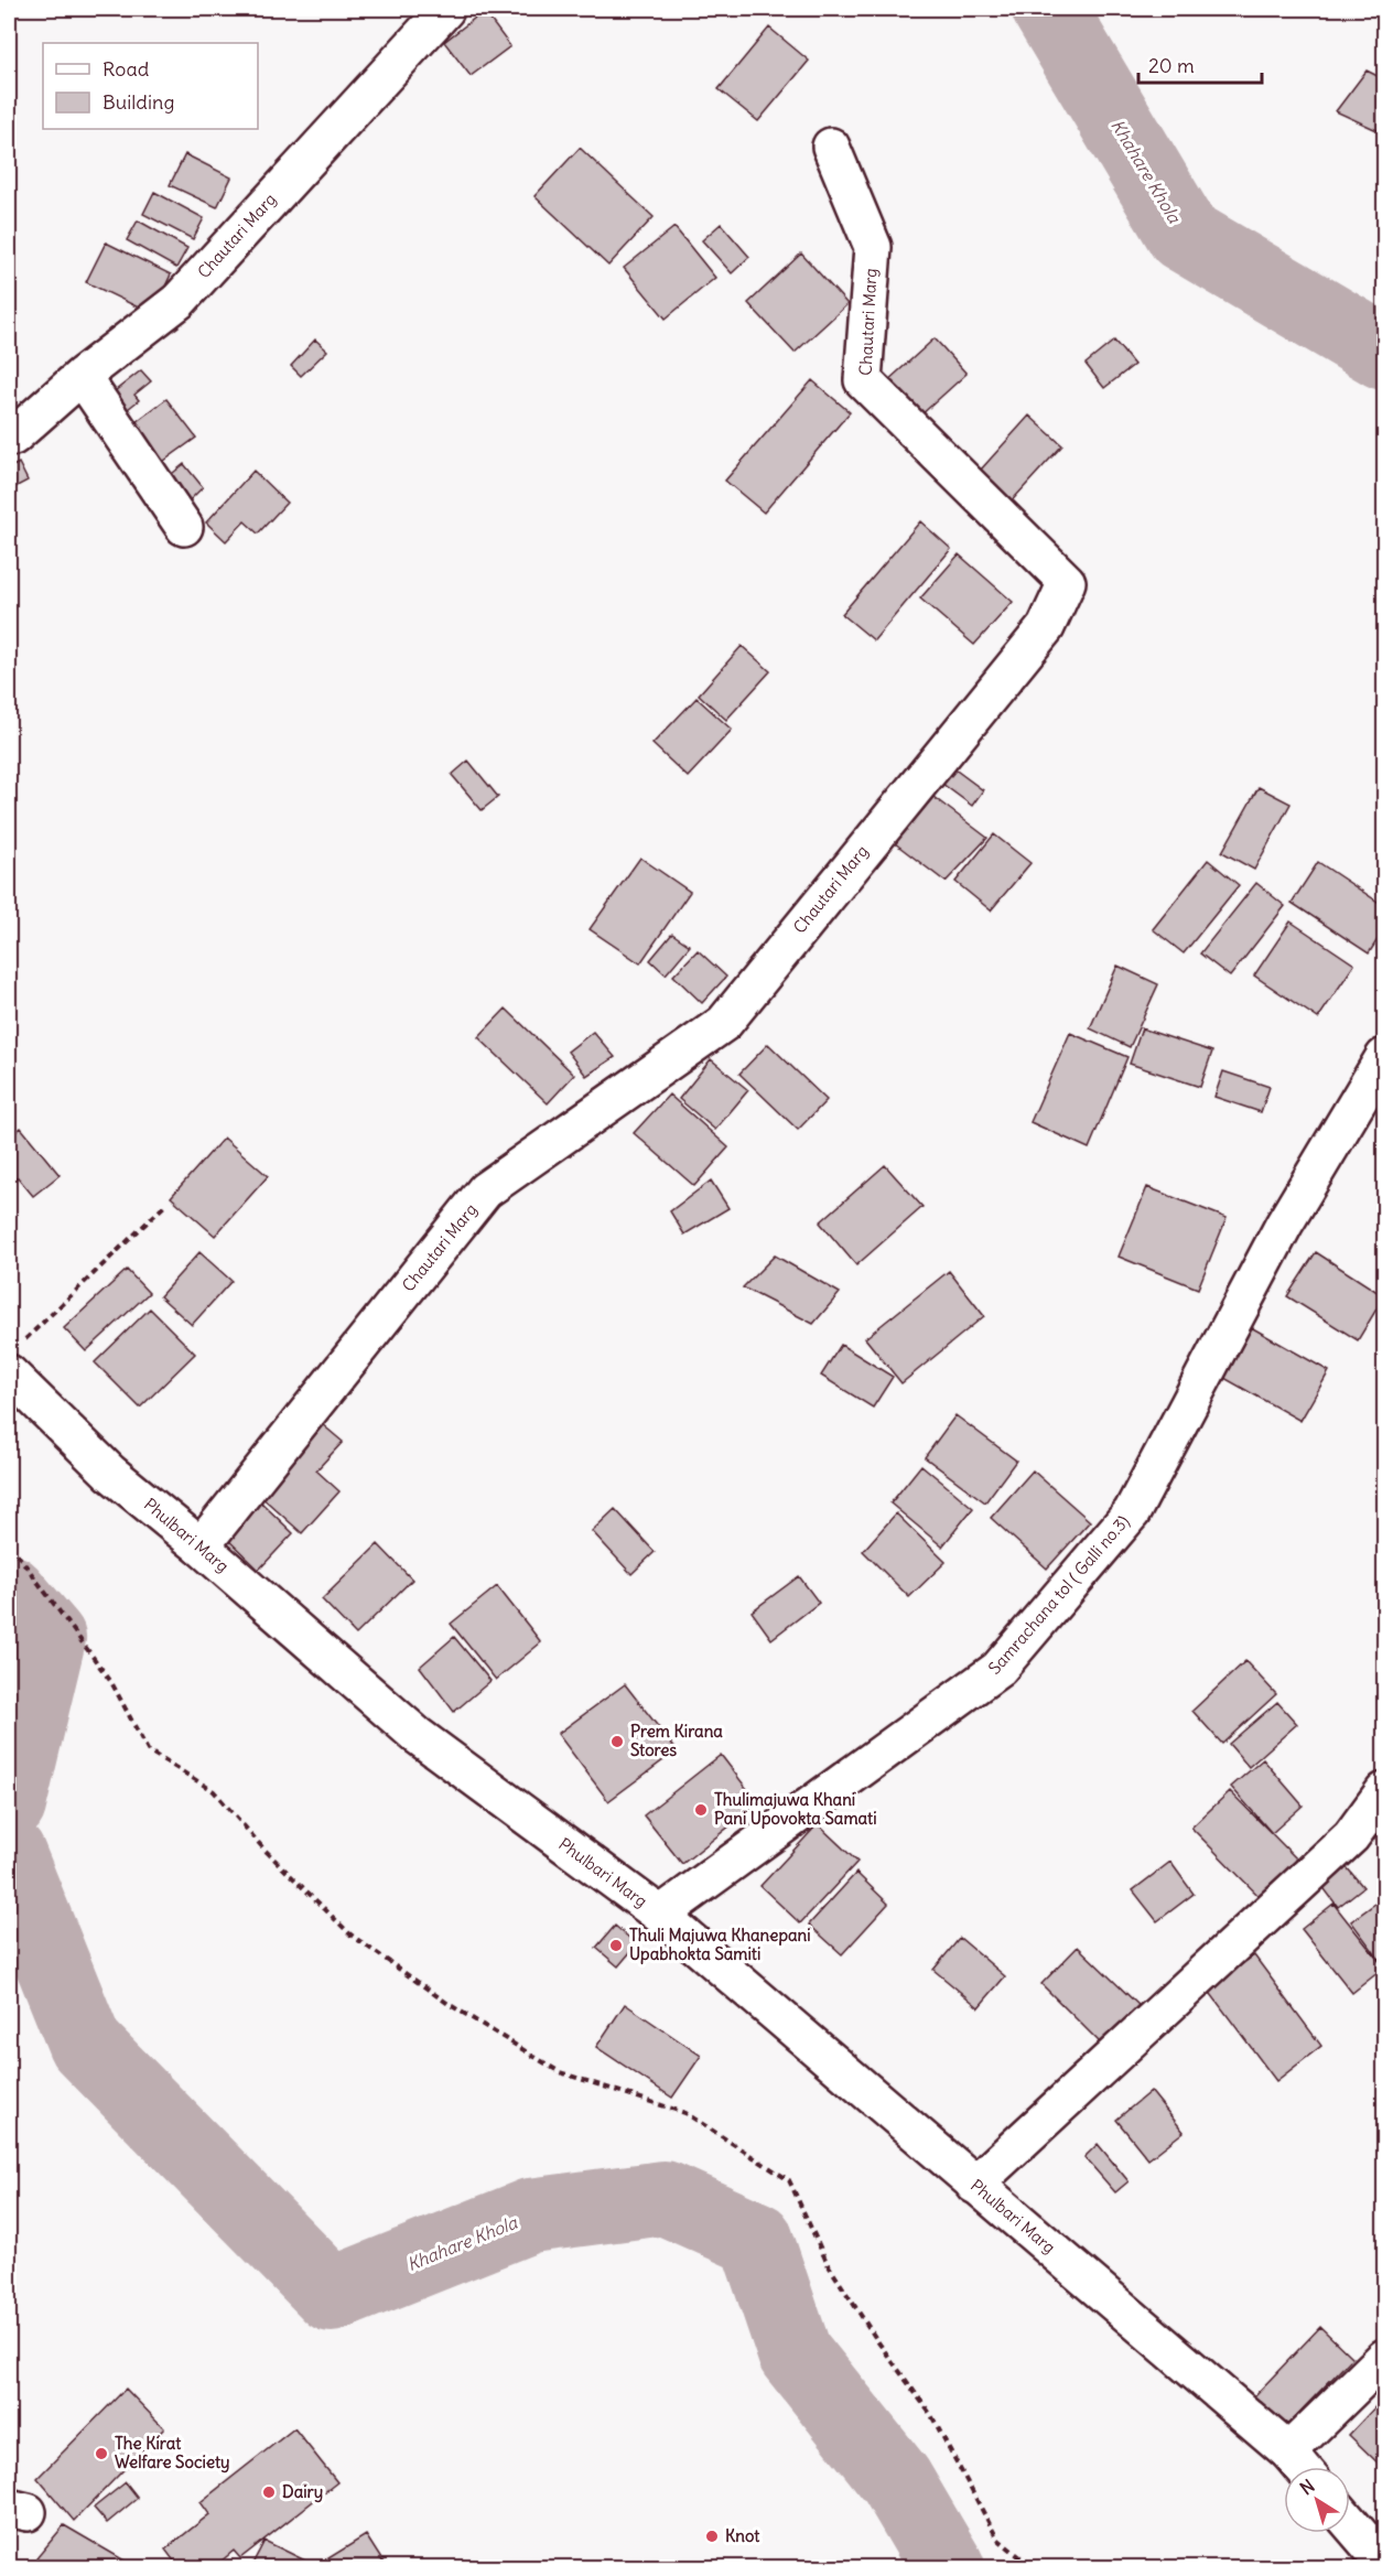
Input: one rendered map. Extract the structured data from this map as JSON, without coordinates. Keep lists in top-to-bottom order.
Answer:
{
  "streets": {
    "street": ["Chautari Marg", "Phulbari Marg", "Samrachana tol ( Galli no.3)"]
  },
  "crossings": [
    ["Chautari Marg", "Phulbari Marg"],
    ["Phulbari Marg", "Samrachana tol ( Galli no.3)"]
  ],
  "water": ["Khahare Khola"],
  "places": [
    "Prem Kirana Stores",
    "Thulimajuwa Khani Pani Upovokta Samati",
    "Thuli Majuwa Khanepani Upabhokta Samiti",
    "The Kirat Welfare Society",
    "Dairy",
    "Knot"
  ],
  "legend": ["Road", "Building"],
  "scale_bar": "20 m",
  "north": "top left"
}
